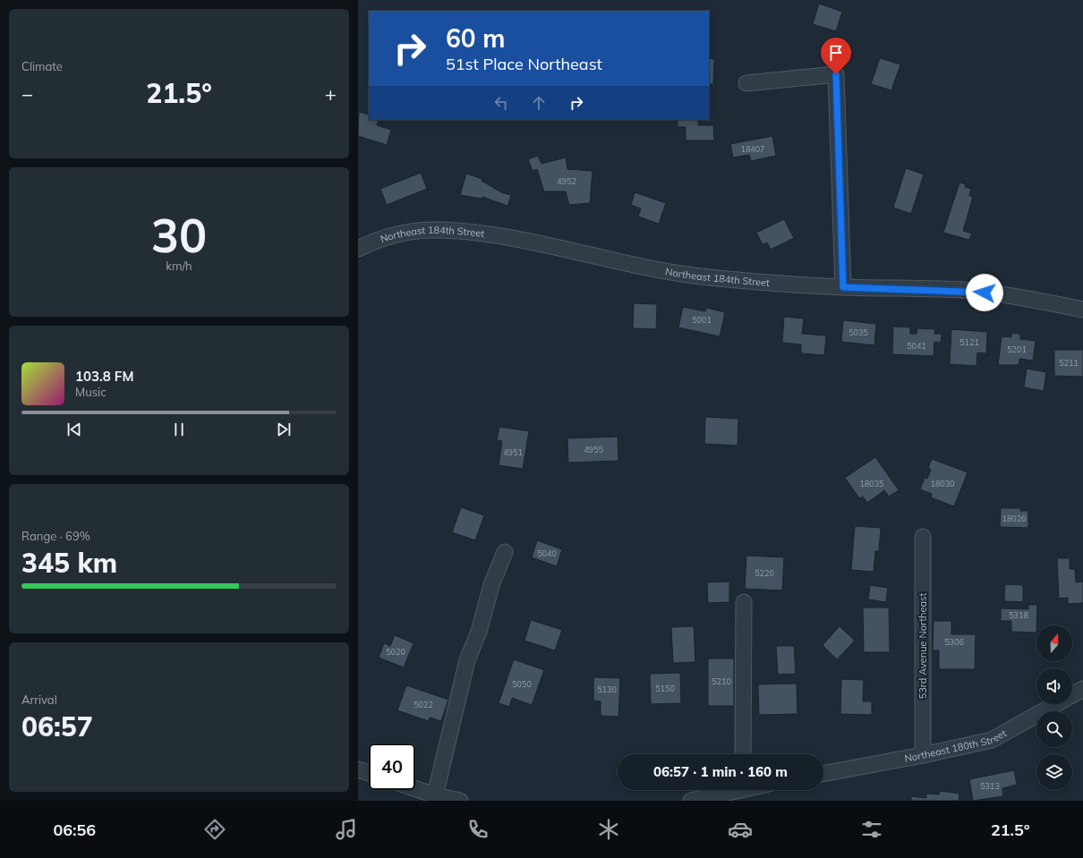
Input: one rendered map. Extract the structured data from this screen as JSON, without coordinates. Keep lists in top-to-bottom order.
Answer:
{
  "streets": {
    "street": ["Northeast 184th Street", "53rd Avenue Northeast", "Northeast 180th Street"]
  },
  "crossings": [
    ["53rd Avenue Northeast", "Northeast 180th Street"]
  ],
  "house_numbers": [
    "18407",
    "4952",
    "5001",
    "5035",
    "5121",
    "5041",
    "5201",
    "5211",
    "4955",
    "4951",
    "18035",
    "18030",
    "18026",
    "5040",
    "5220",
    "5318",
    "5306",
    "5020",
    "5210",
    "5050",
    "5150",
    "5130",
    "5022",
    "5313"
  ],
  "north": "top",
  "page": {
    "tile": [
      "Climate",
      ["30", "km/h"],
      ["Range · 69%", "345 km"],
      ["Arrival", "06:57"]
    ],
    "turn": ["60 m", "51st Place Northeast"],
    "heat": ["−", "21.5°", "+"],
    "song": ["103.8 FM", "Music"],
    "limit": "40",
    "trip": "06:57 · 1 min · 160 m",
    "tabs": ["06:56", "21.5°"]
  }
}
